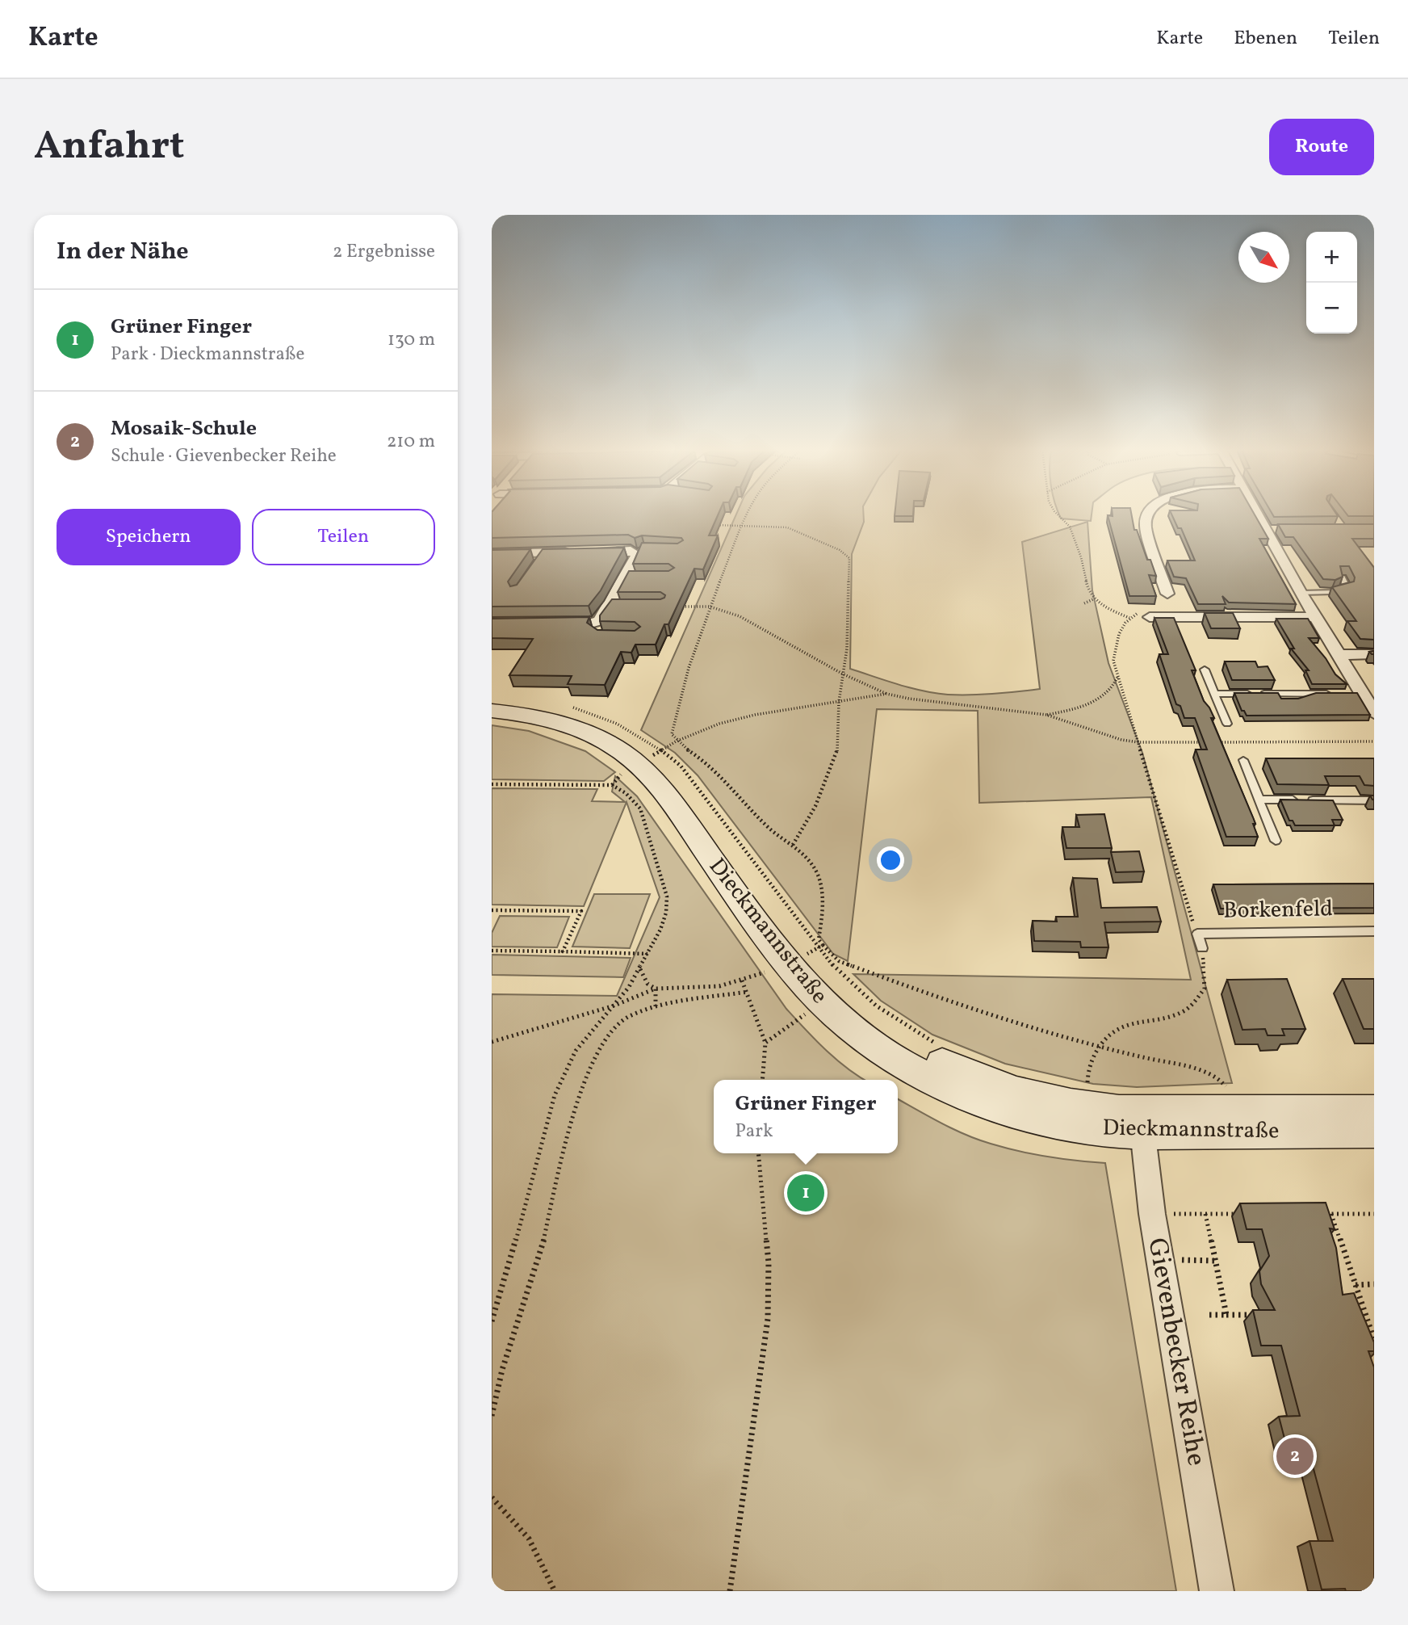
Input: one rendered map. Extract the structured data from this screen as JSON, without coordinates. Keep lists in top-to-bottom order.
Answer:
{
  "streets": {
    "street": ["Dieckmannstraße", "Gievenbecker Reihe"],
    "lane": ["Borkenfeld"]
  },
  "crossings": [
    ["Dieckmannstraße", "Gievenbecker Reihe"]
  ],
  "north": "bottom right",
  "page": {
    "header": "Karte",
    "nav": ["Karte", "Ebenen", "Teilen"],
    "buttons": [
      "Route",
      ["Speichern", "Teilen"]
    ],
    "title": "Anfahrt",
    "heading": ["In der Nähe", "2 Ergebnisse"],
    "map_buttons": ["+", "−"],
    "list": [
      {
        "mark": "1",
        "name": "Grüner Finger",
        "note": "Park · Dieckmannstraße",
        "value": "130 m"
      },
      {
        "mark": "2",
        "name": "Mosaik-Schule",
        "note": "Schule · Gievenbecker Reihe",
        "value": "210 m"
      }
    ],
    "popup": ["Grüner Finger", "Park"],
    "pins": ["1", "2"]
  }
}
